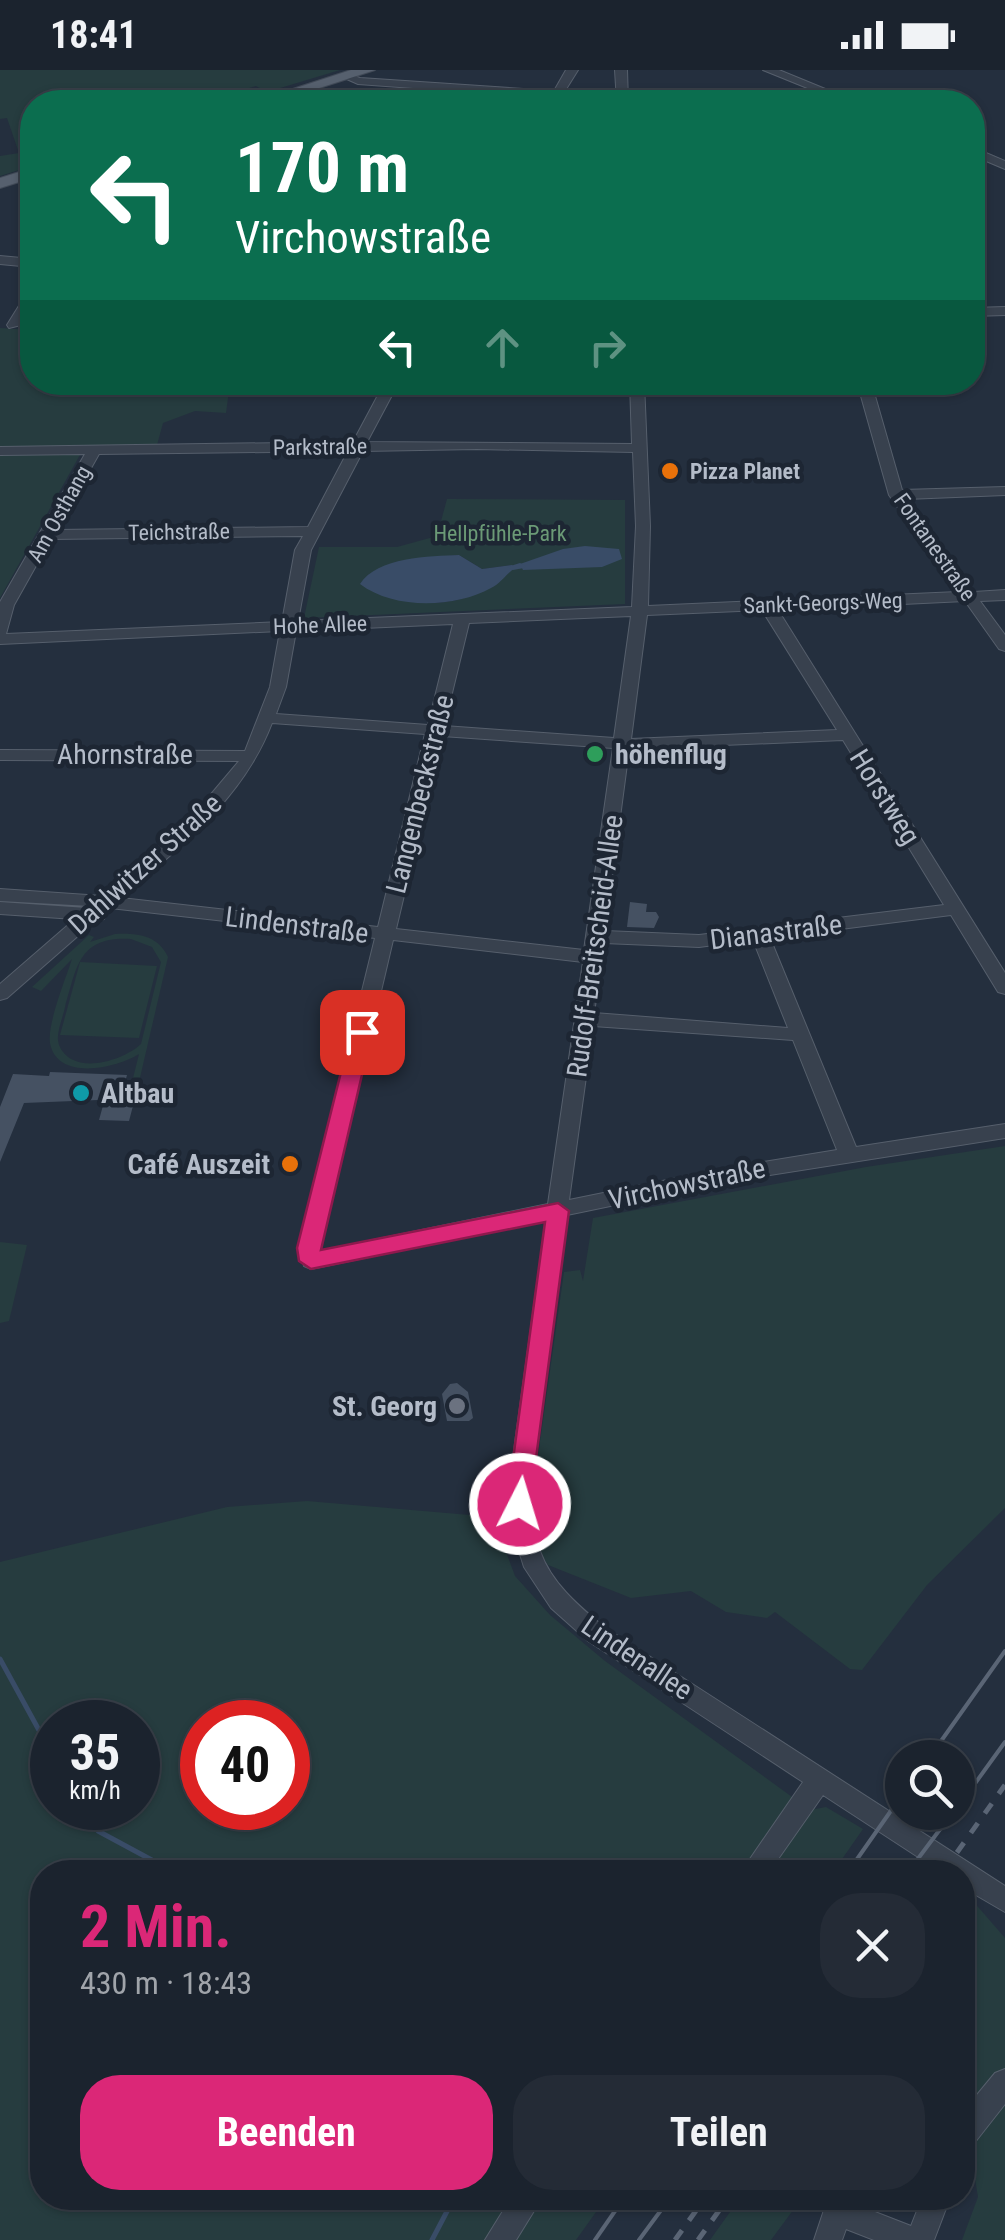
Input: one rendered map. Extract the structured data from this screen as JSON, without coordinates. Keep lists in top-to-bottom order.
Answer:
{
  "streets": {
    "street": [
      "Parkstraße",
      "Am Osthang",
      "Teichstraße",
      "Fontanestraße",
      "Sankt-Georgs-Weg",
      "Hohe Allee",
      "Ahornstraße",
      "Langenbeckstraße",
      "Horstweg",
      "Dahlwitzer Straße",
      "Lindenstraße",
      "Dianastraße",
      "Rudolf-Breitscheid-Allee",
      "Virchowstraße",
      "Lindenallee"
    ]
  },
  "crossings": [
    ["Parkstraße", "Am Osthang"],
    ["Parkstraße", "Dahlwitzer Straße"],
    ["Parkstraße", "Rudolf-Breitscheid-Allee"],
    ["Am Osthang", "Teichstraße"],
    ["Am Osthang", "Hohe Allee"],
    ["Teichstraße", "Dahlwitzer Straße"],
    ["Fontanestraße", "Sankt-Georgs-Weg"],
    ["Sankt-Georgs-Weg", "Hohe Allee"],
    ["Sankt-Georgs-Weg", "Horstweg"],
    ["Sankt-Georgs-Weg", "Rudolf-Breitscheid-Allee"],
    ["Hohe Allee", "Langenbeckstraße"],
    ["Hohe Allee", "Dahlwitzer Straße"],
    ["Hohe Allee", "Rudolf-Breitscheid-Allee"],
    ["Ahornstraße", "Dahlwitzer Straße"],
    ["Langenbeckstraße", "Lindenstraße"],
    ["Langenbeckstraße", "Virchowstraße"],
    ["Horstweg", "Dianastraße"],
    ["Dahlwitzer Straße", "Lindenstraße"],
    ["Lindenstraße", "Dianastraße"],
    ["Lindenstraße", "Rudolf-Breitscheid-Allee"],
    ["Dianastraße", "Rudolf-Breitscheid-Allee"],
    ["Rudolf-Breitscheid-Allee", "Virchowstraße"],
    ["Rudolf-Breitscheid-Allee", "Lindenallee"],
    ["Virchowstraße", "Lindenallee"]
  ],
  "parks": ["Hellpfühle-Park"],
  "places": [
    "Pizza Planet",
    "höhenflug",
    "Altbau",
    "Café Auszeit",
    "St. Georg"
  ],
  "page": {
    "status": "18:41",
    "turn": ["170 m", "Virchowstraße"],
    "speed": "35 km/h",
    "limit": "40",
    "heading": ["2 Min.", "430 m · 18:43"],
    "buttons": ["Beenden", "Teilen"]
  }
}
